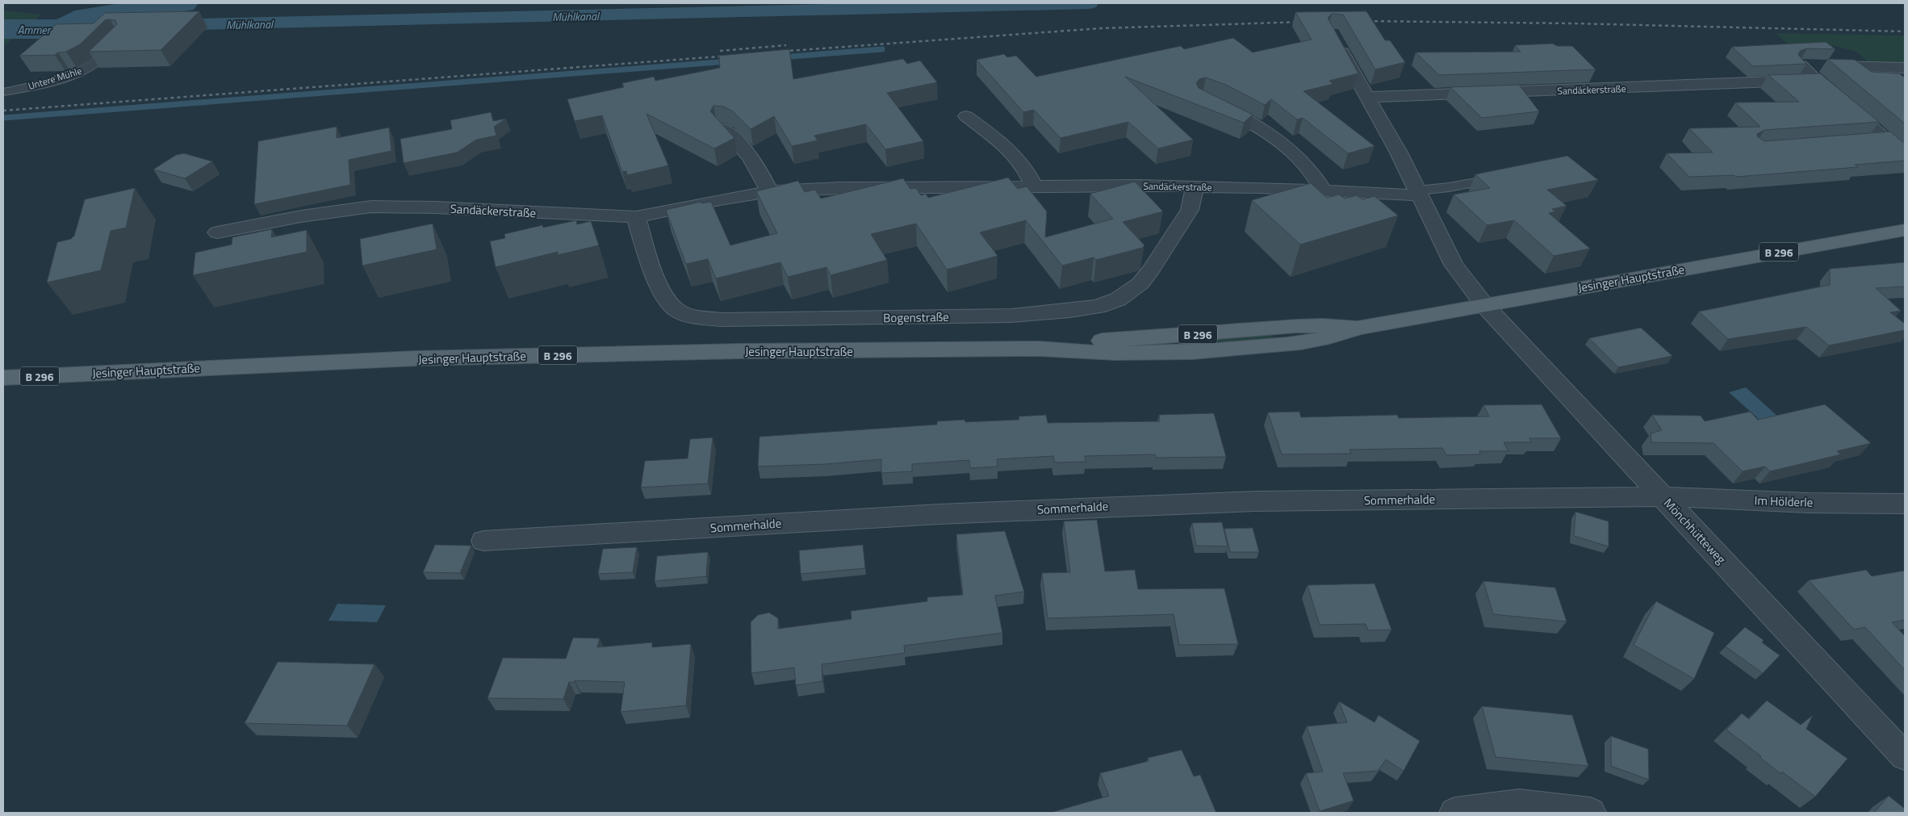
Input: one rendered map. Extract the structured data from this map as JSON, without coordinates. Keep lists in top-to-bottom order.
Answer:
{
  "streets": {
    "main road": ["B 296", "Jesinger Hauptstraße"],
    "street": [
      "Sandäckerstraße",
      "Bogenstraße",
      "Sommerhalde",
      "Im Hölderle",
      "Mönchhütteweg"
    ],
    "lane": ["Untere Mühle"]
  },
  "crossings": [
    ["Sandäckerstraße", "Bogenstraße"],
    ["Jesinger Hauptstraße", "Mönchhütteweg"],
    ["Sommerhalde", "Im Hölderle"],
    ["Sommerhalde", "Mönchhütteweg"],
    ["Im Hölderle", "Mönchhütteweg"]
  ],
  "water": ["Mühlkanal", "Ammer"]
}
